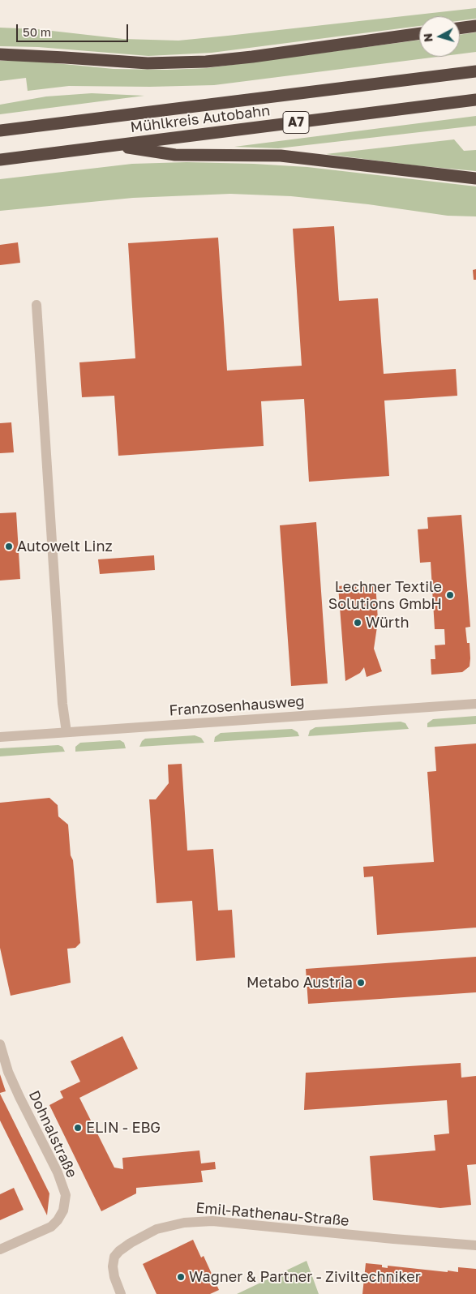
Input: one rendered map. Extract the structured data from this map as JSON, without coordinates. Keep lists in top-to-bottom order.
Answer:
{
  "streets": {
    "highway": ["Mühlkreis Autobahn", "A7"],
    "street": ["Franzosenhausweg", "Dohnalstraße", "Emil-Rathenau-Straße"]
  },
  "places": [
    "Autowelt Linz",
    "Lechner Textile Solutions GmbH",
    "Würth",
    "Metabo Austria",
    "ELIN - EBG",
    "Wagner & Partner - Ziviltechniker"
  ],
  "scale_bar": "50 m",
  "north": "left"
}
